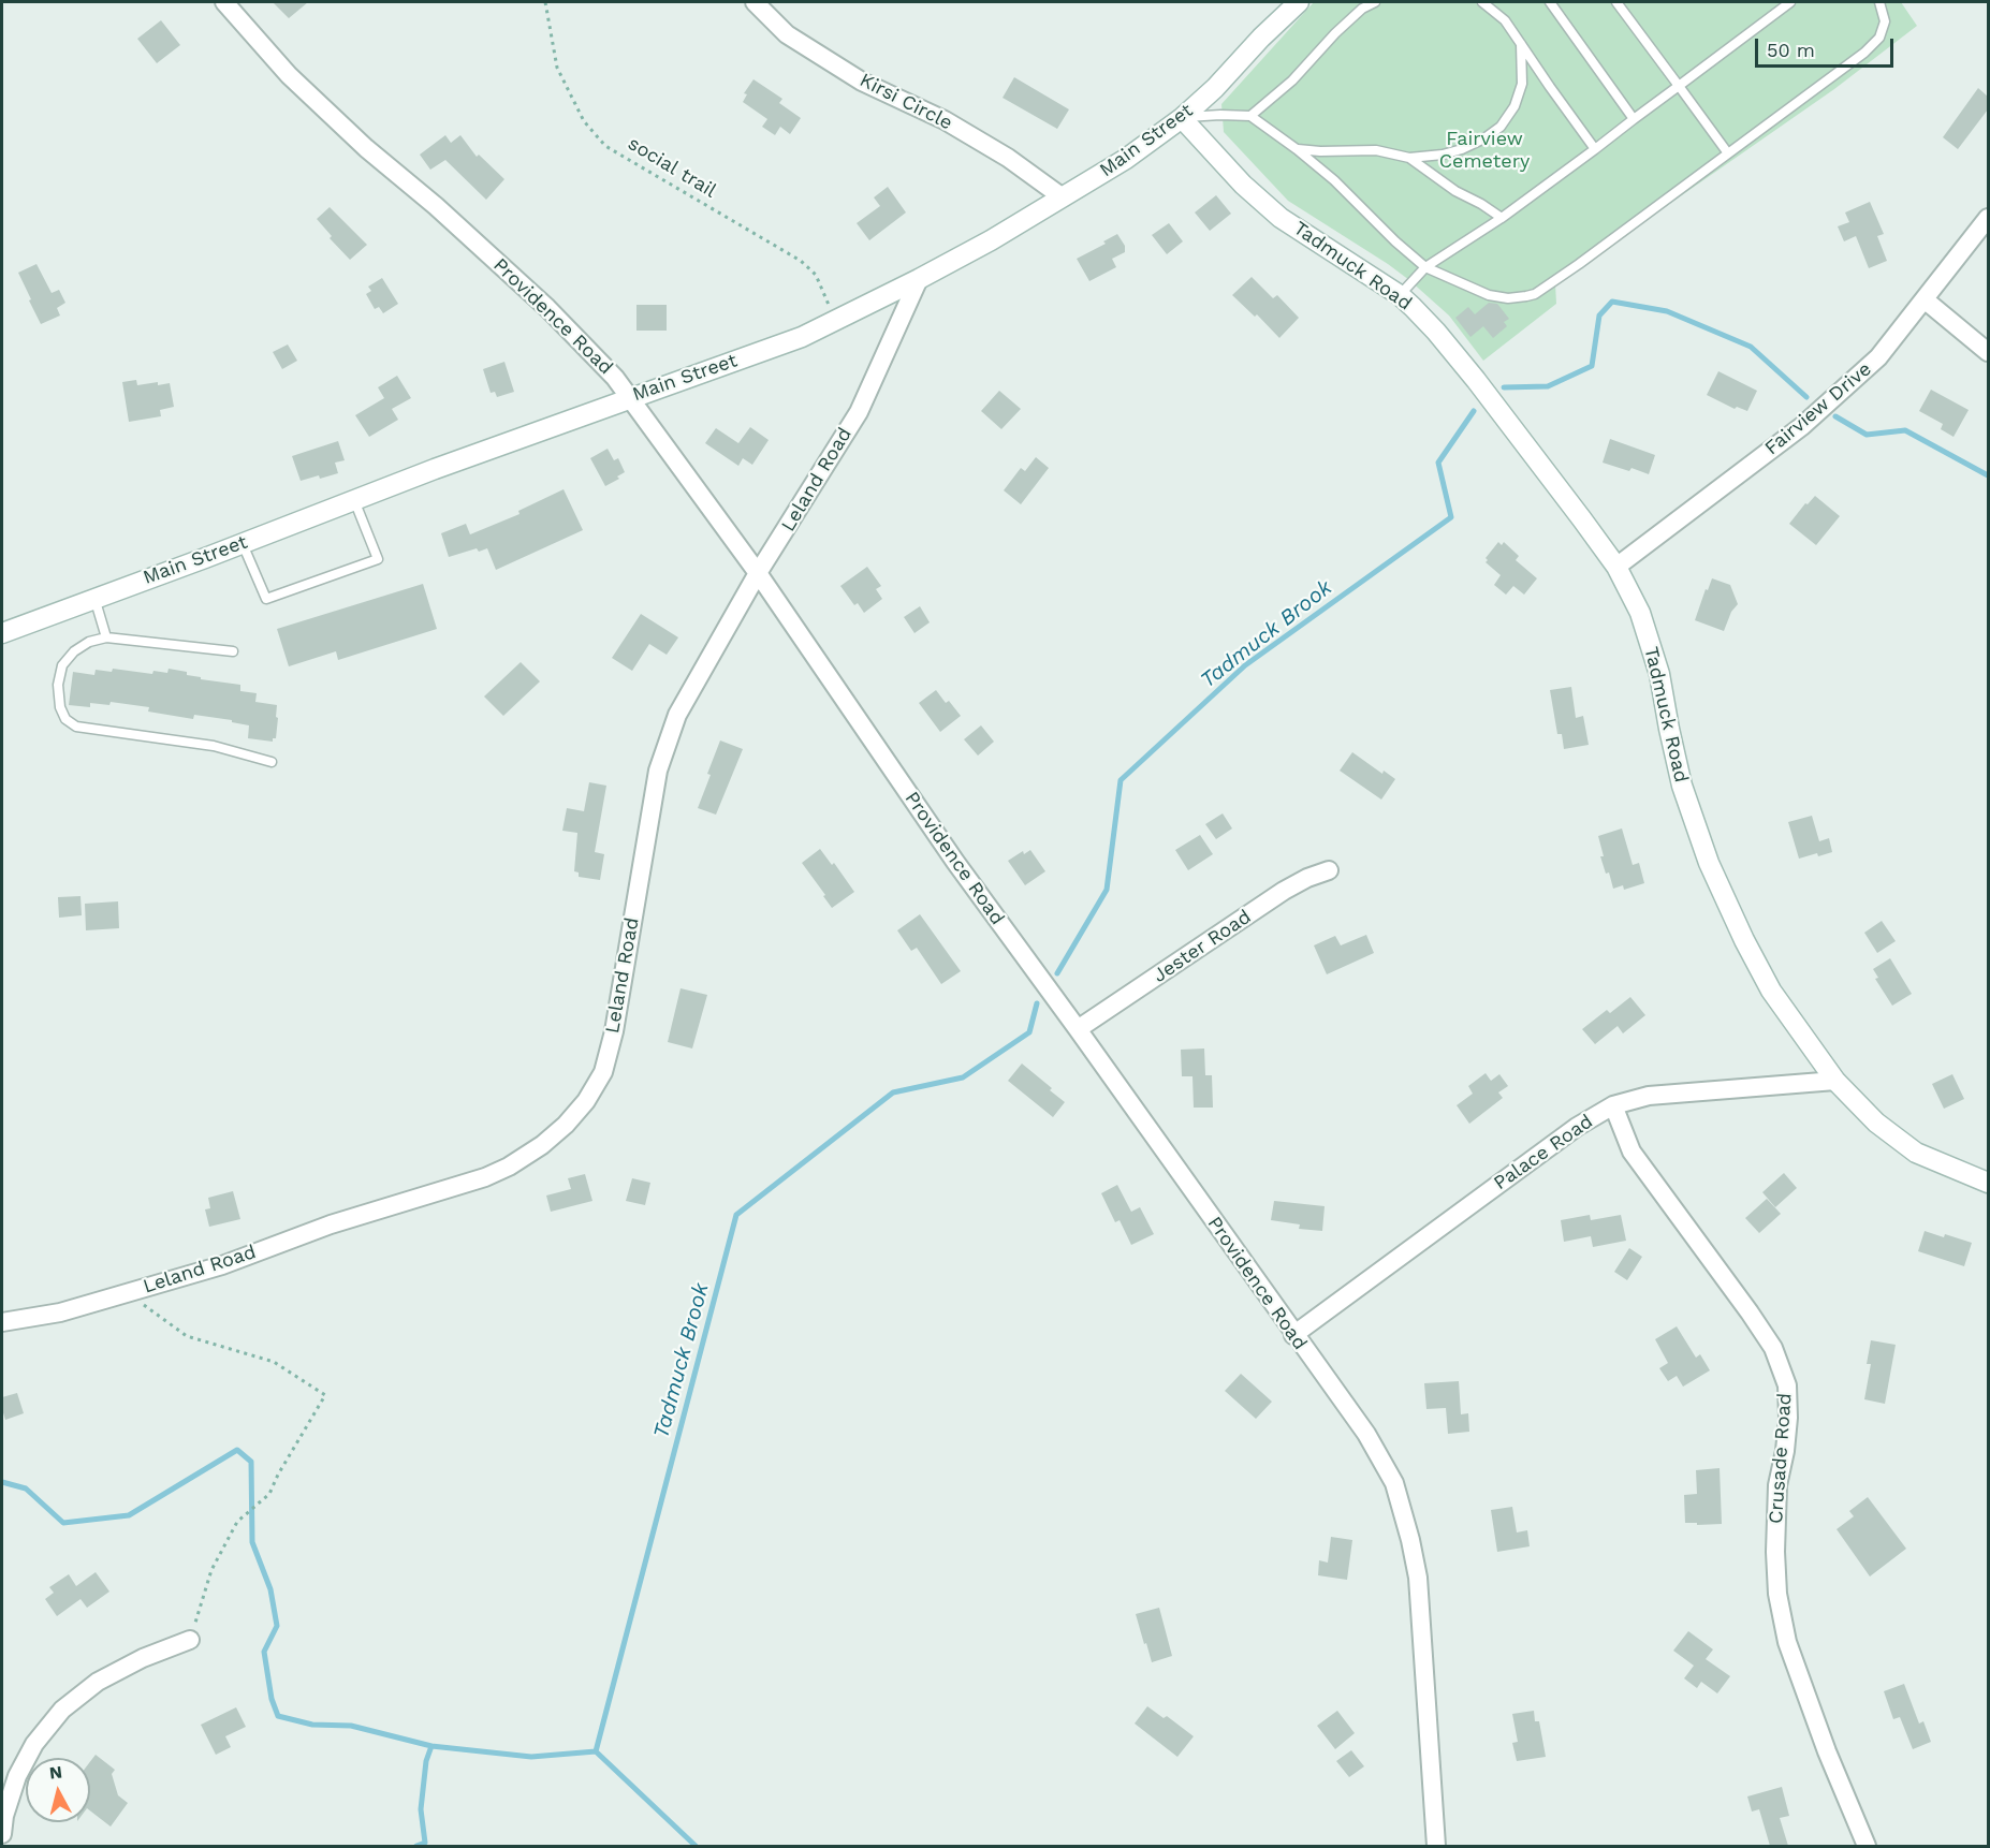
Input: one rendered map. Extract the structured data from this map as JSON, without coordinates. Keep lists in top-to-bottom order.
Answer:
{
  "streets": {
    "main road": ["Main Street", "Tadmuck Road"],
    "street": [
      "Kirsi Circle",
      "Providence Road",
      "Fairview Drive",
      "Leland Road",
      "Jester Road",
      "Palace Road",
      "Crusade Road"
    ],
    "path": ["social trail"]
  },
  "crossings": [
    ["Kirsi Circle", "Main Street"],
    ["Main Street", "social trail"],
    ["Main Street", "Tadmuck Road"],
    ["Main Street", "Providence Road"],
    ["Main Street", "Leland Road"],
    ["Tadmuck Road", "Fairview Drive"],
    ["Tadmuck Road", "Palace Road"],
    ["Providence Road", "Leland Road"],
    ["Providence Road", "Jester Road"],
    ["Providence Road", "Palace Road"],
    ["Palace Road", "Crusade Road"]
  ],
  "water": ["Tadmuck Brook"],
  "parks": ["Fairview Cemetery"],
  "scale_bar": "50 m",
  "north": "top"
}
